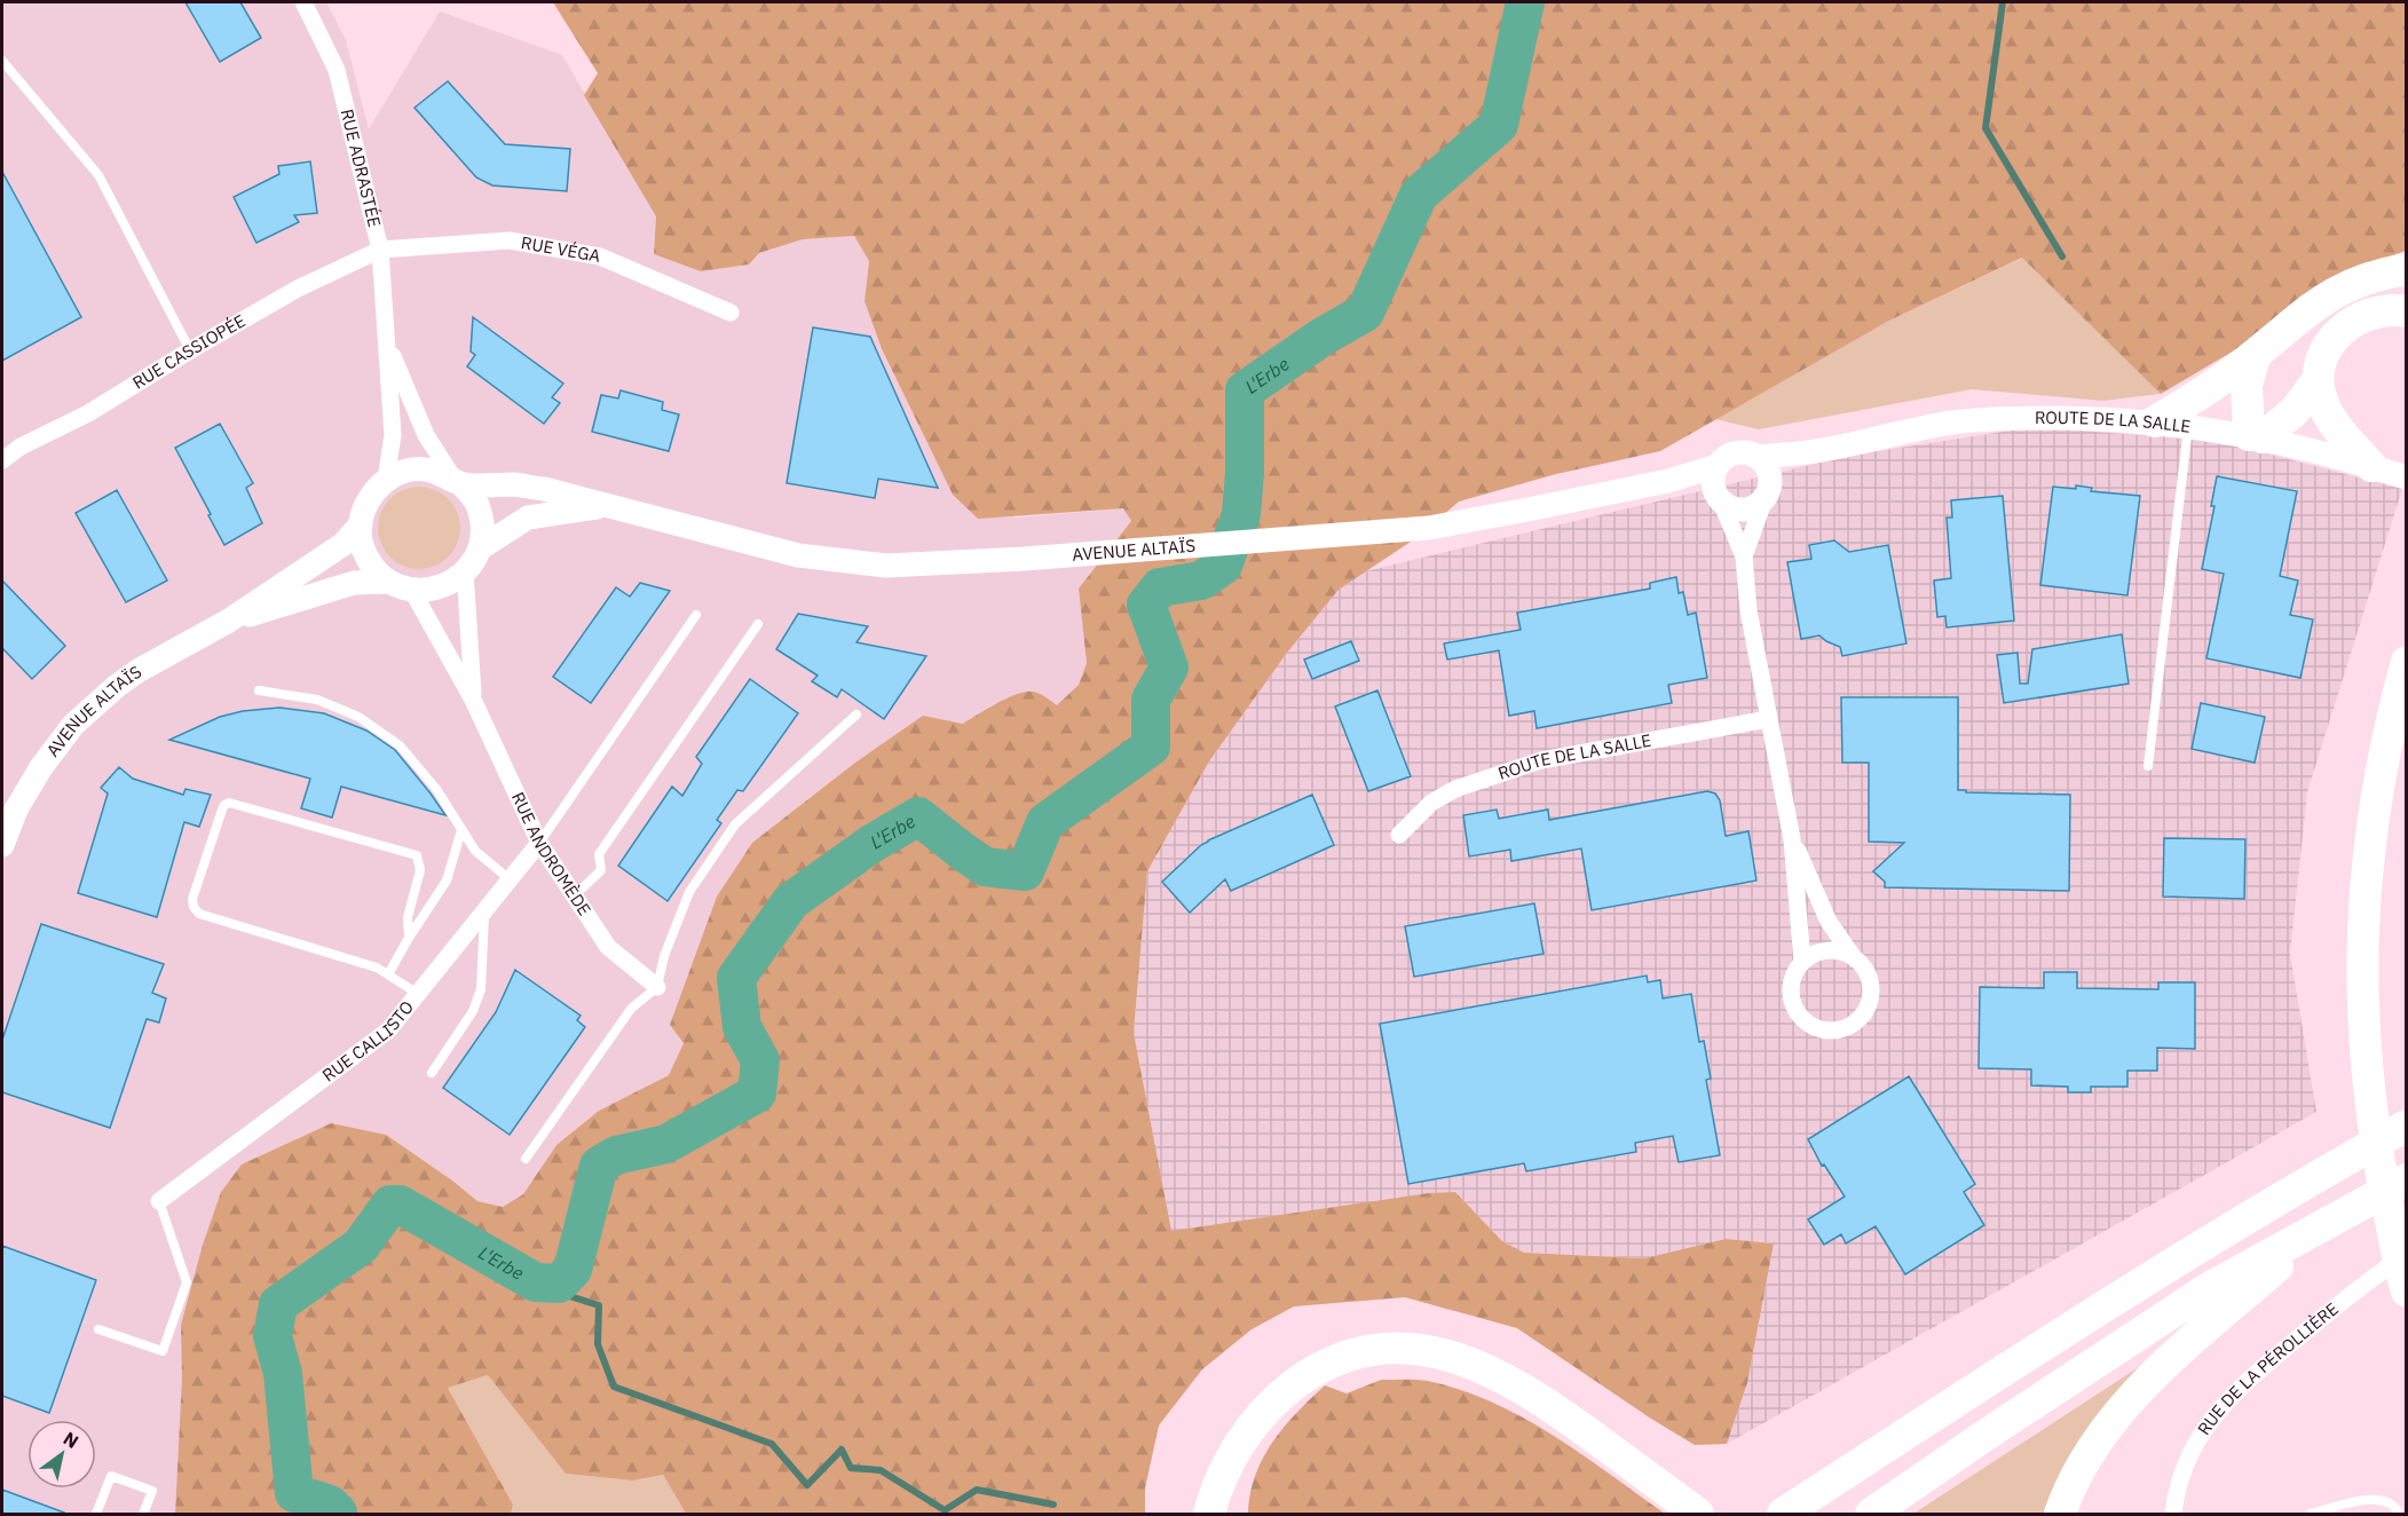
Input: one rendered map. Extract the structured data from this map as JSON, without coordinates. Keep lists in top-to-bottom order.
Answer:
{
  "streets": {
    "street": [
      "RUE ADRASTÉE",
      "RUE VÉGA",
      "RUE CASSIOPÉE",
      "ROUTE DE LA SALLE",
      "AVENUE ALTAÏS",
      "RUE ANDROMÈDE",
      "RUE CALLISTO",
      "RUE DE LA PÉROLLIÈRE"
    ]
  },
  "crossings": [
    ["RUE ADRASTÉE", "RUE VÉGA"],
    ["RUE ADRASTÉE", "RUE CASSIOPÉE"],
    ["RUE ADRASTÉE", "AVENUE ALTAÏS"],
    ["RUE ADRASTÉE", "RUE ANDROMÈDE"],
    ["RUE VÉGA", "RUE CASSIOPÉE"],
    ["ROUTE DE LA SALLE", "AVENUE ALTAÏS"],
    ["AVENUE ALTAÏS", "RUE ANDROMÈDE"],
    ["RUE ANDROMÈDE", "RUE CALLISTO"]
  ],
  "water": ["L'Erbe"],
  "north": "top right"
}
